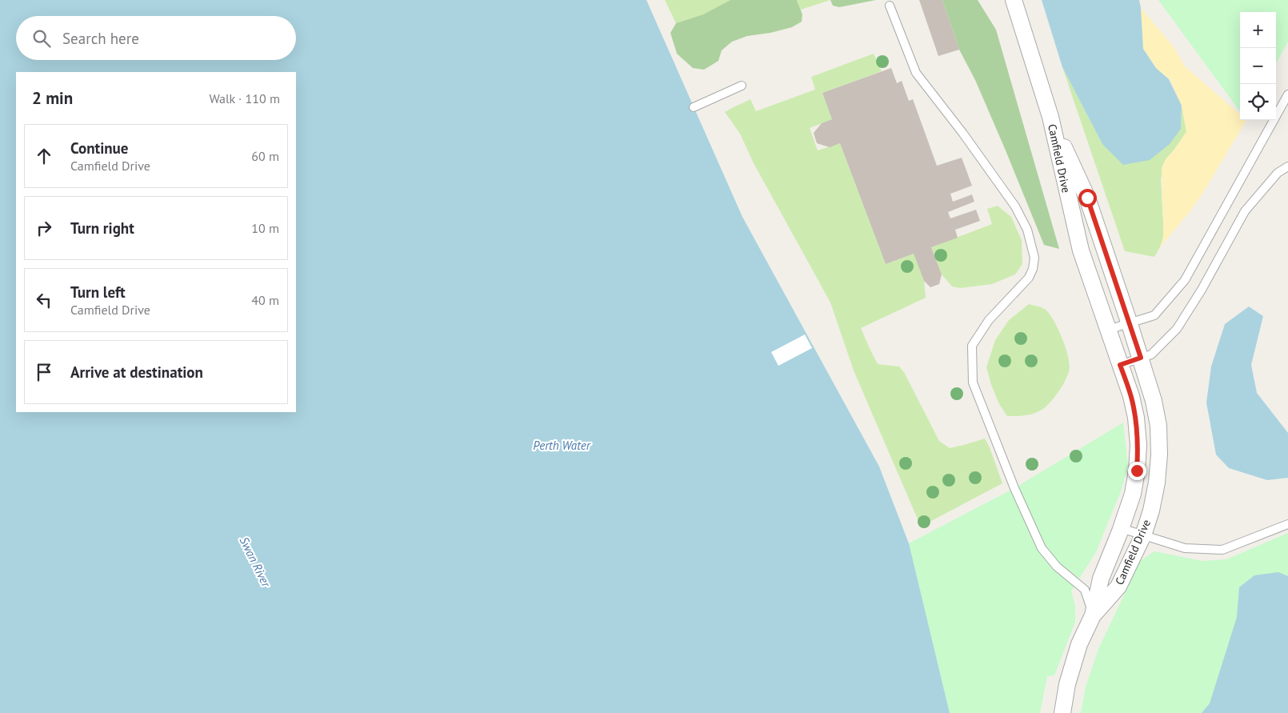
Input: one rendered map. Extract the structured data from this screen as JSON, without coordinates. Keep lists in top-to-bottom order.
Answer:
{
  "streets": {
    "street": ["Camfield Drive"]
  },
  "water": ["Perth Water", "Swan River"],
  "page": {
    "map_buttons": ["+", "−"],
    "search": "Search here",
    "heading": ["2 min", "Walk · 110 m"],
    "list": [
      ["Continue", "Camfield Drive", "60 m"],
      ["Turn right", "10 m"],
      ["Turn left", "Camfield Drive", "40 m"],
      "Arrive at destination"
    ]
  }
}
